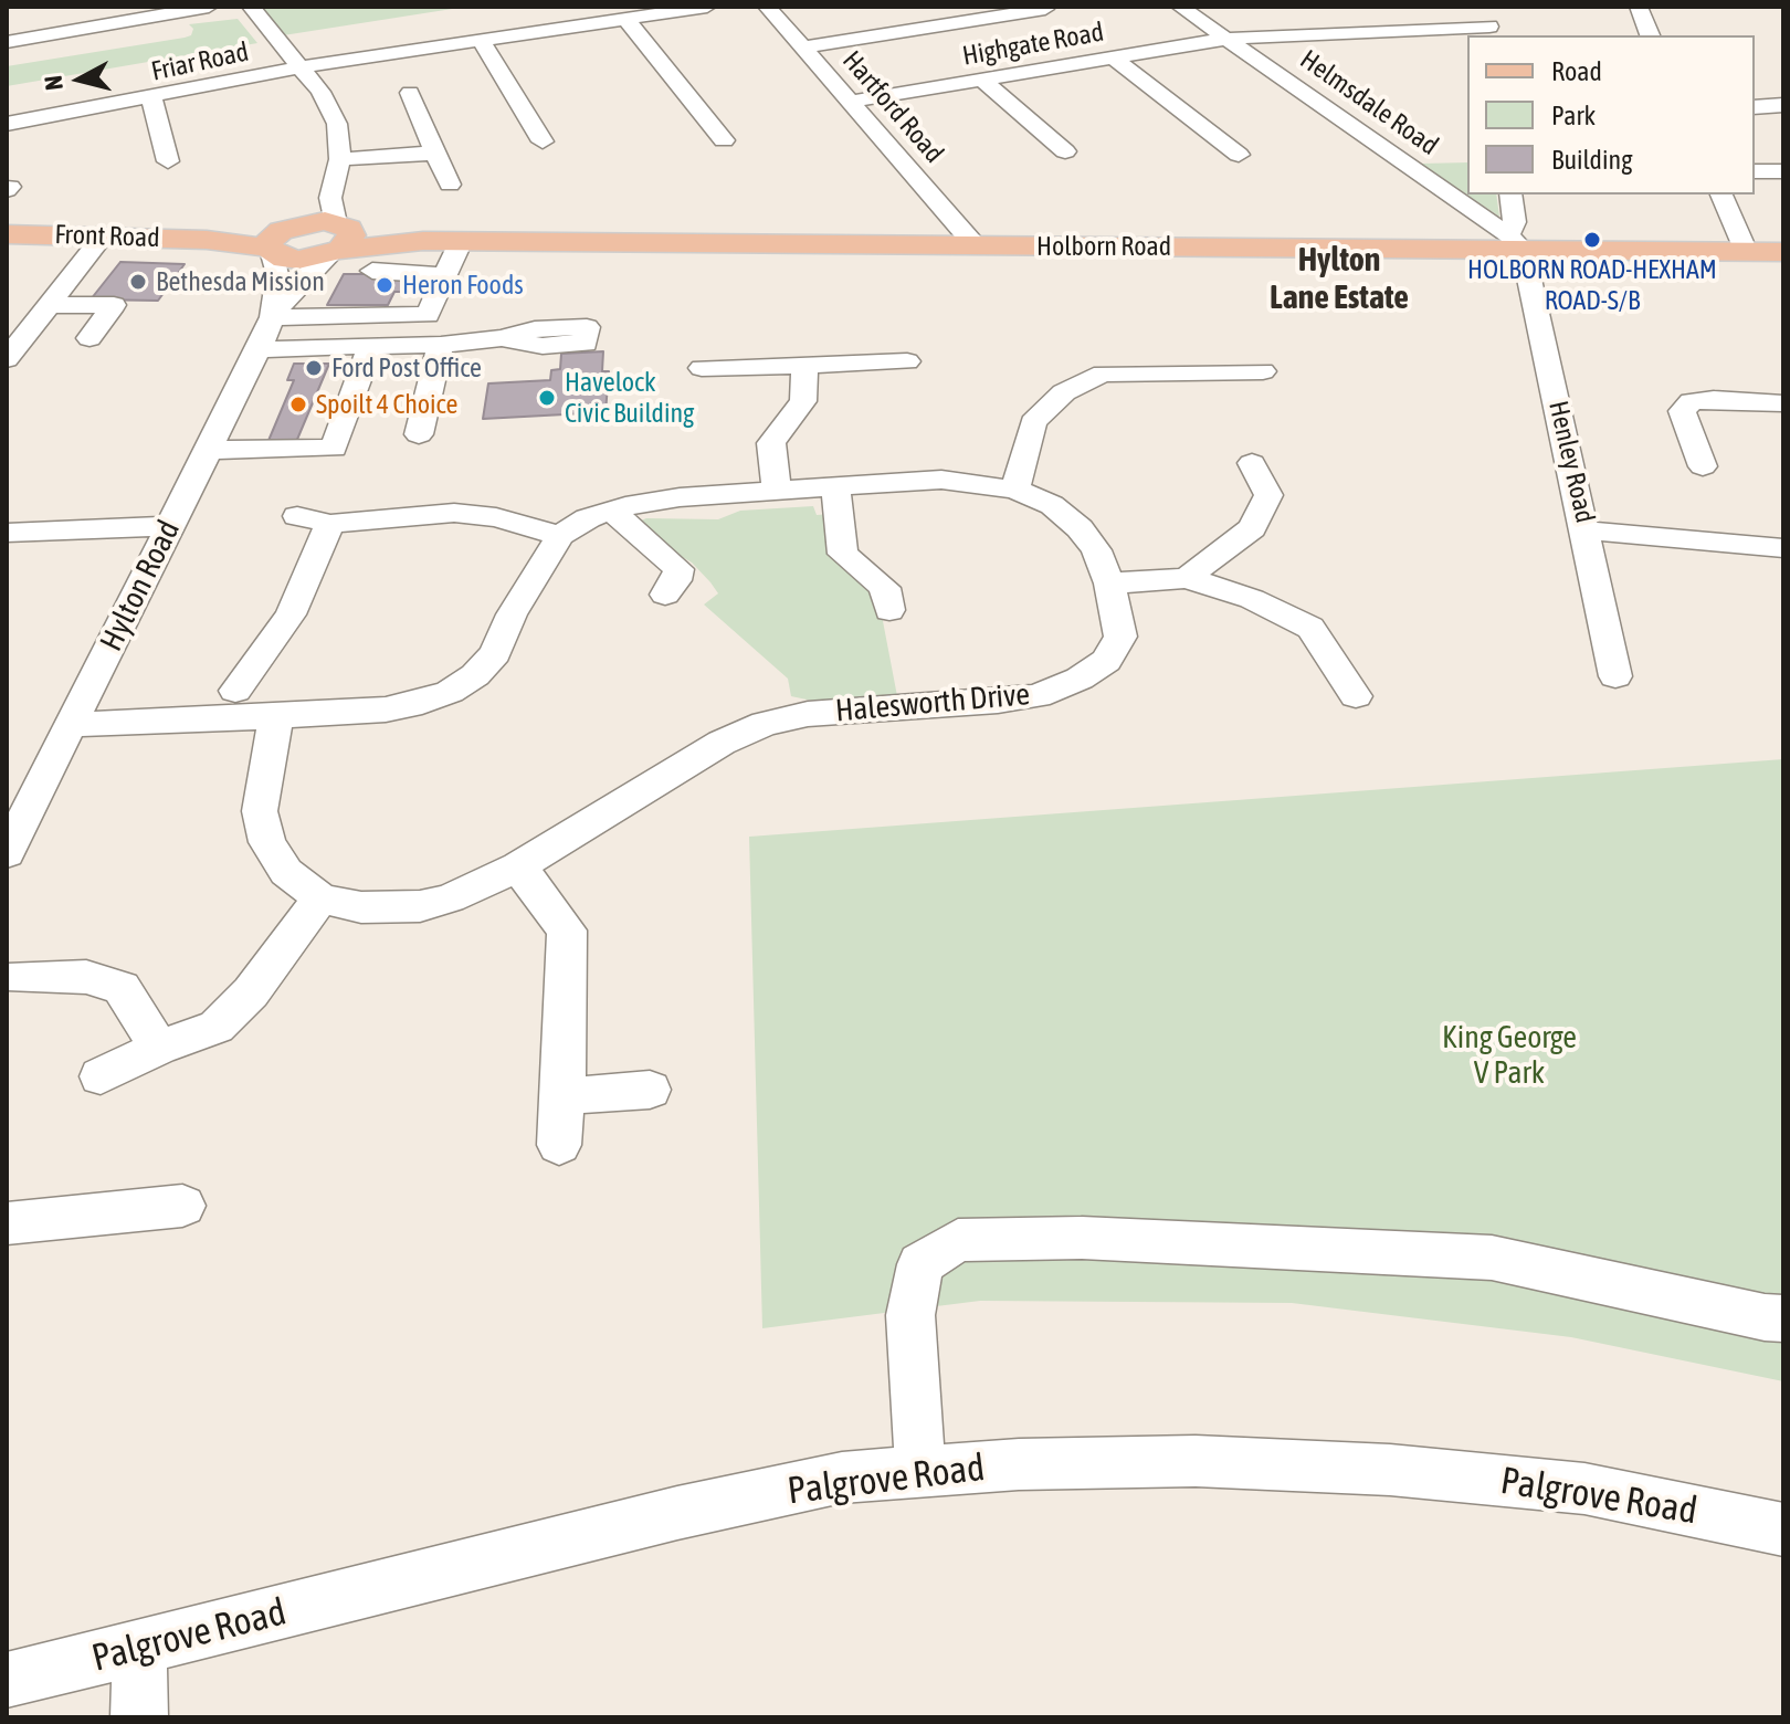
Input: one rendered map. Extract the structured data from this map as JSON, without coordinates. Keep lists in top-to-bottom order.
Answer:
{
  "streets": {
    "main road": ["Front Road", "Holborn Road"],
    "street": [
      "Highgate Road",
      "Friar Road",
      "Helmsdale Road",
      "Hartford Road",
      "Henley Road",
      "Hylton Road",
      "Halesworth Drive",
      "Palgrove Road"
    ]
  },
  "crossings": [
    ["Highgate Road", "Helmsdale Road"],
    ["Highgate Road", "Hartford Road"],
    ["Helmsdale Road", "Holborn Road"],
    ["Helmsdale Road", "Henley Road"],
    ["Hartford Road", "Holborn Road"],
    ["Front Road", "Hylton Road"],
    ["Holborn Road", "Henley Road"],
    ["Holborn Road", "Hylton Road"],
    ["Hylton Road", "Halesworth Drive"]
  ],
  "districts": ["Hylton Lane Estate"],
  "parks": ["King George V Park"],
  "places": [
    "HOLBORN ROAD-HEXHAM ROAD-S/B",
    "Bethesda Mission",
    "Heron Foods",
    "Ford Post Office",
    "Havelock Civic Building",
    "Spoilt 4 Choice"
  ],
  "legend": ["Road", "Park", "Building"],
  "north": "left"
}
